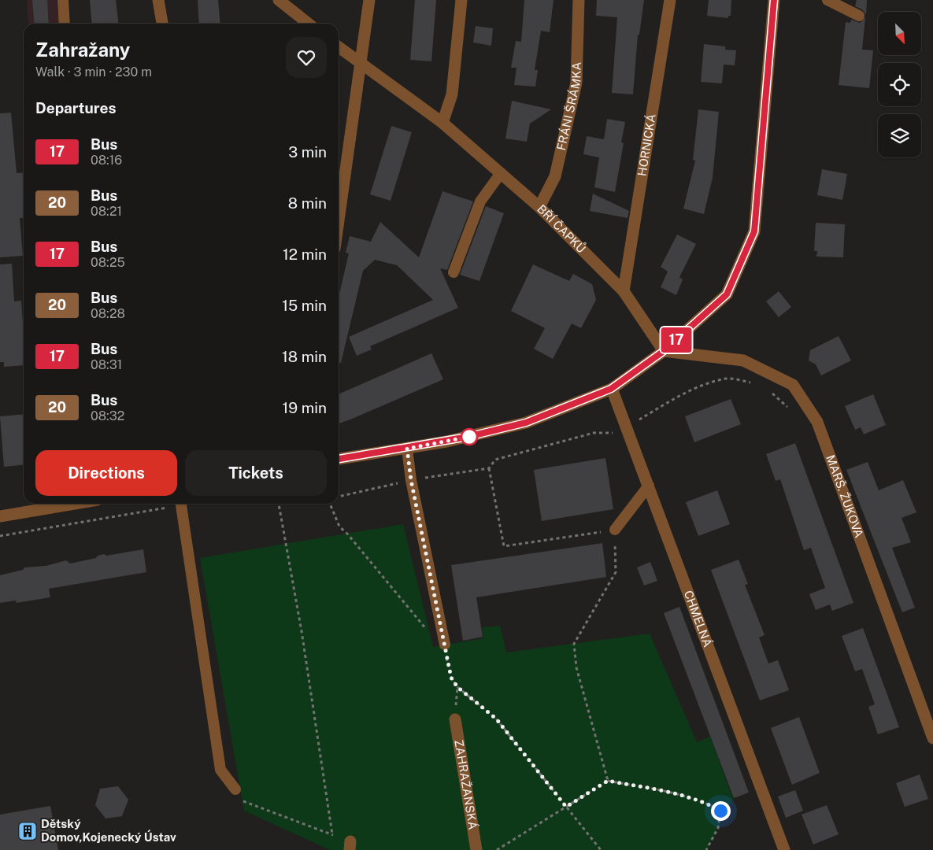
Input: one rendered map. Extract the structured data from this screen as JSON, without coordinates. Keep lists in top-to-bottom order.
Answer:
{
  "streets": {
    "street": [
      "FRÁNI ŠRÁMKA",
      "HORNICKÁ",
      "BŘÍ ČAPKŮ",
      "MARŠ. ŽUKOVA",
      "CHMELNÁ",
      "ZAHRAŽANSKÁ"
    ]
  },
  "crossings": [
    ["FRÁNI ŠRÁMKA", "BŘÍ ČAPKŮ"],
    ["HORNICKÁ", "BŘÍ ČAPKŮ"],
    ["BŘÍ ČAPKŮ", "MARŠ. ŽUKOVA"]
  ],
  "places": {
    "building": ["Dětský Domov,Kojenecký Ústav"]
  },
  "lines": ["bus line 17"],
  "north": "bottom right",
  "page": {
    "on_map": "17",
    "heading": [
      ["Zahražany", "Walk · 3 min · 230 m"],
      "Departures"
    ],
    "list": [
      {
        "mark": "17",
        "name": "Bus",
        "note": "08:16",
        "value": "3 min"
      },
      {
        "mark": "20",
        "name": "Bus",
        "note": "08:21",
        "value": "8 min"
      },
      {
        "mark": "17",
        "name": "Bus",
        "note": "08:25",
        "value": "12 min"
      },
      {
        "mark": "20",
        "name": "Bus",
        "note": "08:28",
        "value": "15 min"
      },
      {
        "mark": "17",
        "name": "Bus",
        "note": "08:31",
        "value": "18 min"
      },
      {
        "mark": "20",
        "name": "Bus",
        "note": "08:32",
        "value": "19 min"
      }
    ],
    "buttons": ["Directions", "Tickets"]
  }
}
